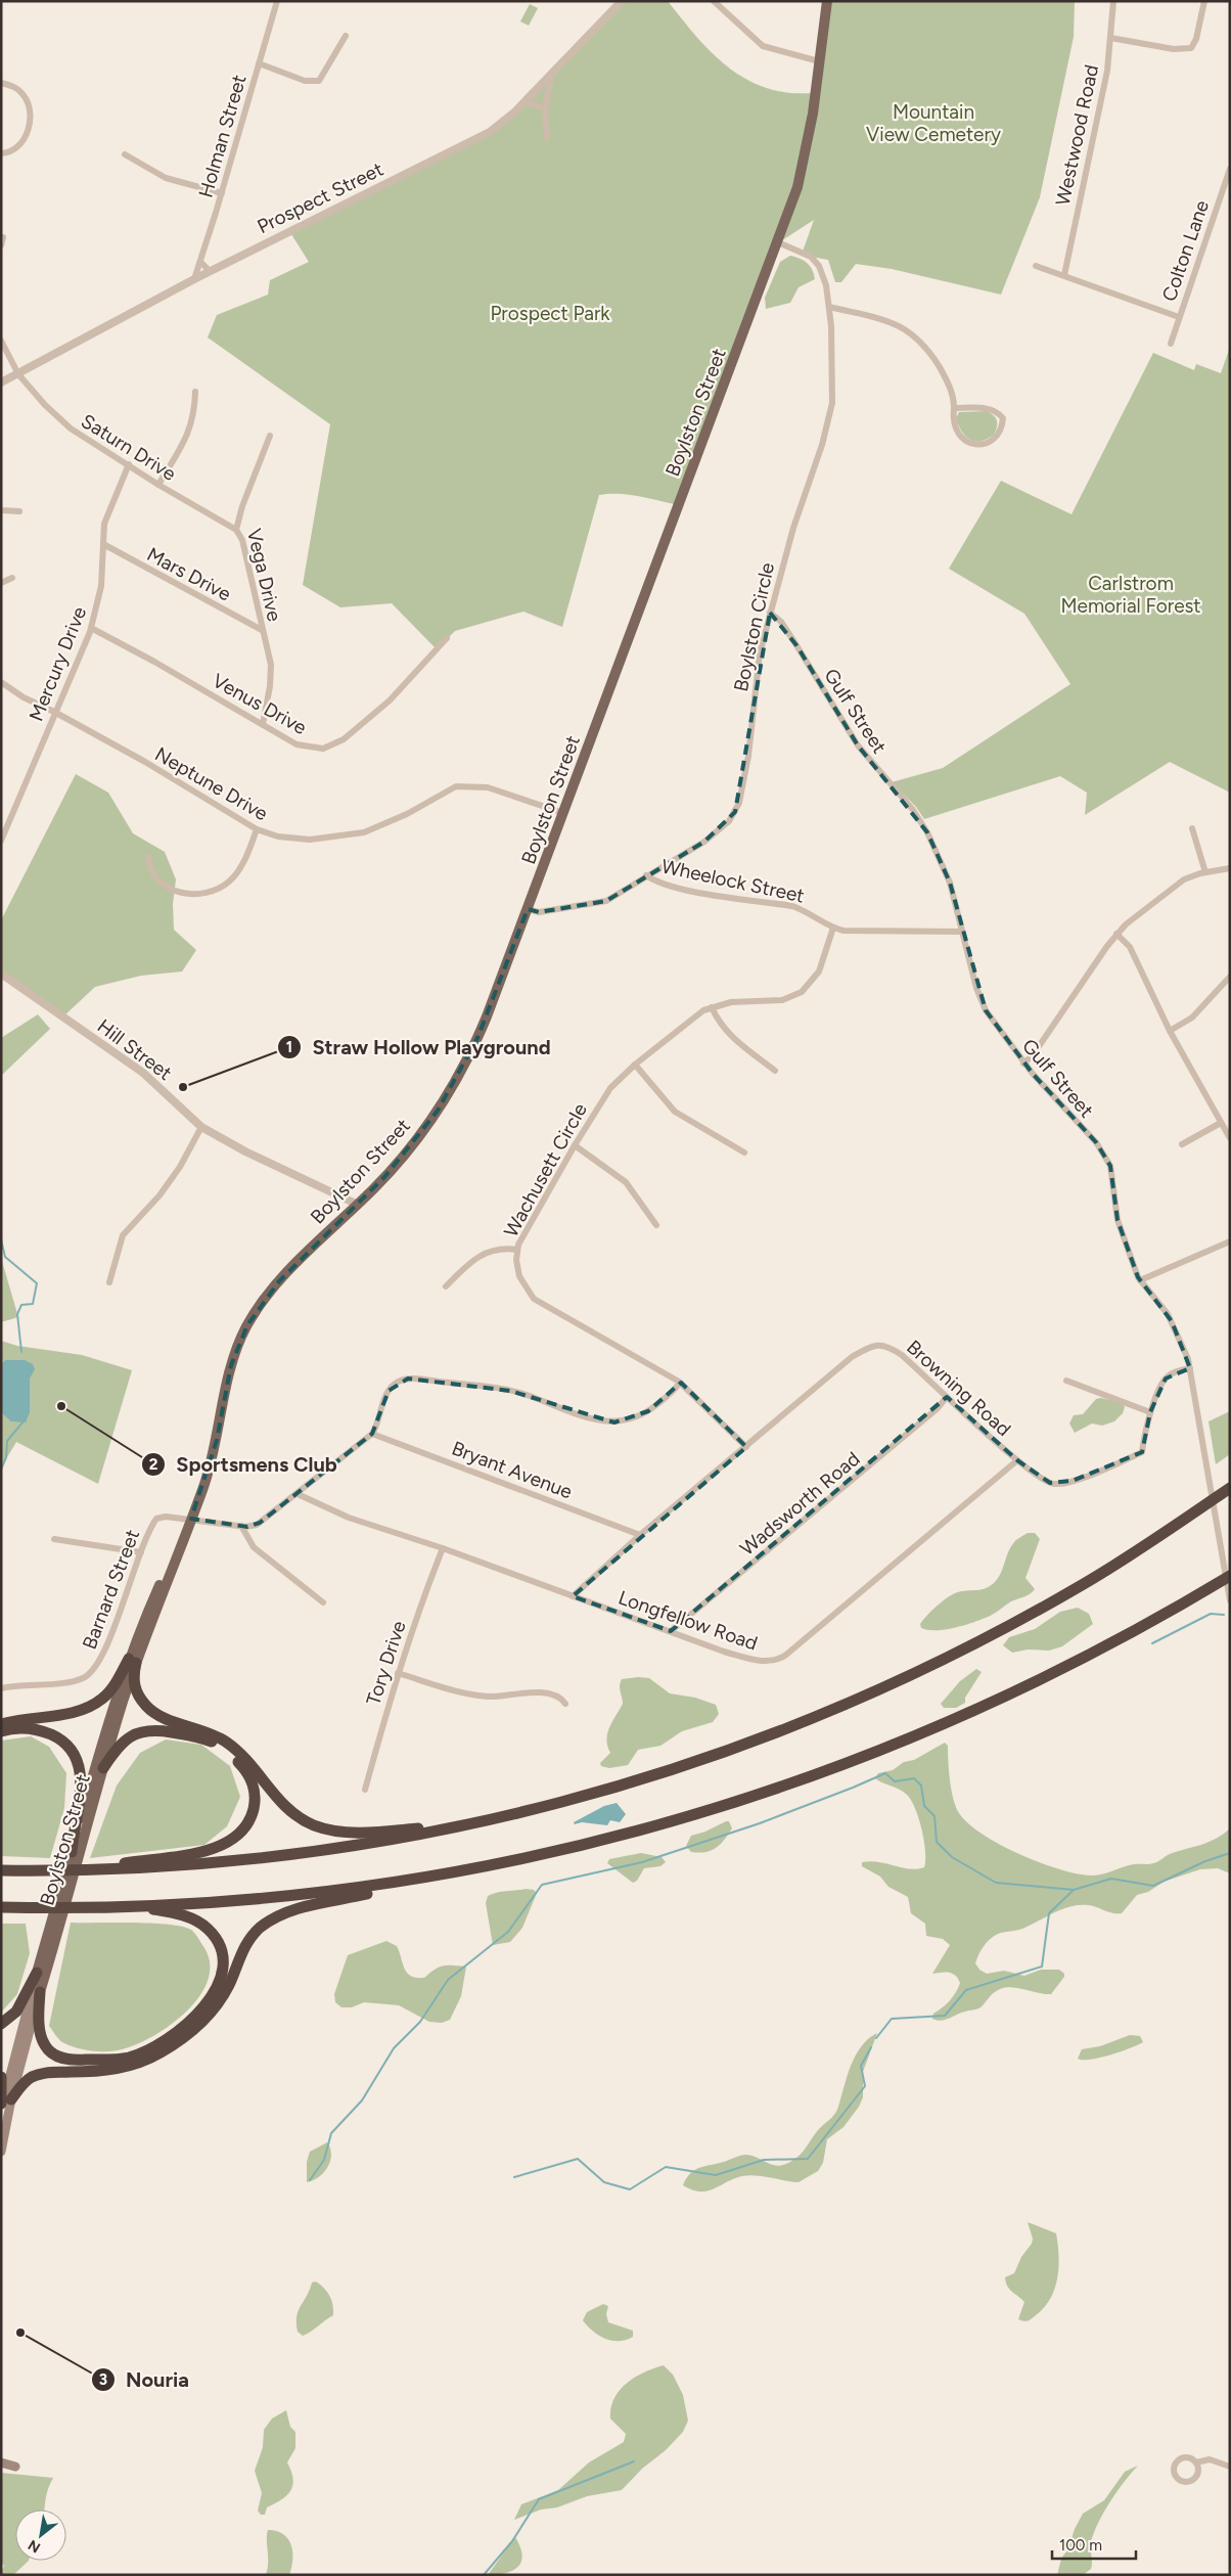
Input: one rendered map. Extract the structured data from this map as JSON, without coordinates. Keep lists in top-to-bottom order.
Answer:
{
  "streets": {
    "main road": ["Boylston Street"],
    "street": [
      "Westwood Road",
      "Holman Street",
      "Prospect Street",
      "Colton Lane",
      "Saturn Drive",
      "Mars Drive",
      "Vega Drive",
      "Boylston Circle",
      "Mercury Drive",
      "Venus Drive",
      "Gulf Street",
      "Neptune Drive",
      "Wheelock Street",
      "Hill Street",
      "Wachusett Circle",
      "Browning Road",
      "Bryant Avenue",
      "Wadsworth Road",
      "Barnard Street",
      "Longfellow Road",
      "Tory Drive"
    ]
  },
  "crossings": [
    ["Holman Street", "Prospect Street"],
    ["Prospect Street", "Saturn Drive"],
    ["Boylston Street", "Boylston Circle"],
    ["Boylston Street", "Neptune Drive"],
    ["Boylston Street", "Hill Street"],
    ["Boylston Street", "Barnard Street"],
    ["Saturn Drive", "Vega Drive"],
    ["Saturn Drive", "Mercury Drive"],
    ["Mars Drive", "Vega Drive"],
    ["Mars Drive", "Mercury Drive"],
    ["Vega Drive", "Venus Drive"],
    ["Boylston Circle", "Gulf Street"],
    ["Boylston Circle", "Wheelock Street"],
    ["Mercury Drive", "Venus Drive"],
    ["Mercury Drive", "Neptune Drive"],
    ["Gulf Street", "Wheelock Street"],
    ["Gulf Street", "Browning Road"],
    ["Wheelock Street", "Wachusett Circle"],
    ["Wachusett Circle", "Browning Road"],
    ["Browning Road", "Bryant Avenue"],
    ["Browning Road", "Wadsworth Road"],
    ["Browning Road", "Longfellow Road"],
    ["Wadsworth Road", "Longfellow Road"],
    ["Longfellow Road", "Tory Drive"]
  ],
  "parks": ["Mountain View Cemetery", "Prospect Park", "Carlstrom Memorial Forest"],
  "places": ["Straw Hollow Playground", "Sportsmens Club", "Nouria"],
  "scale_bar": "100 m",
  "north": "bottom left"
}
